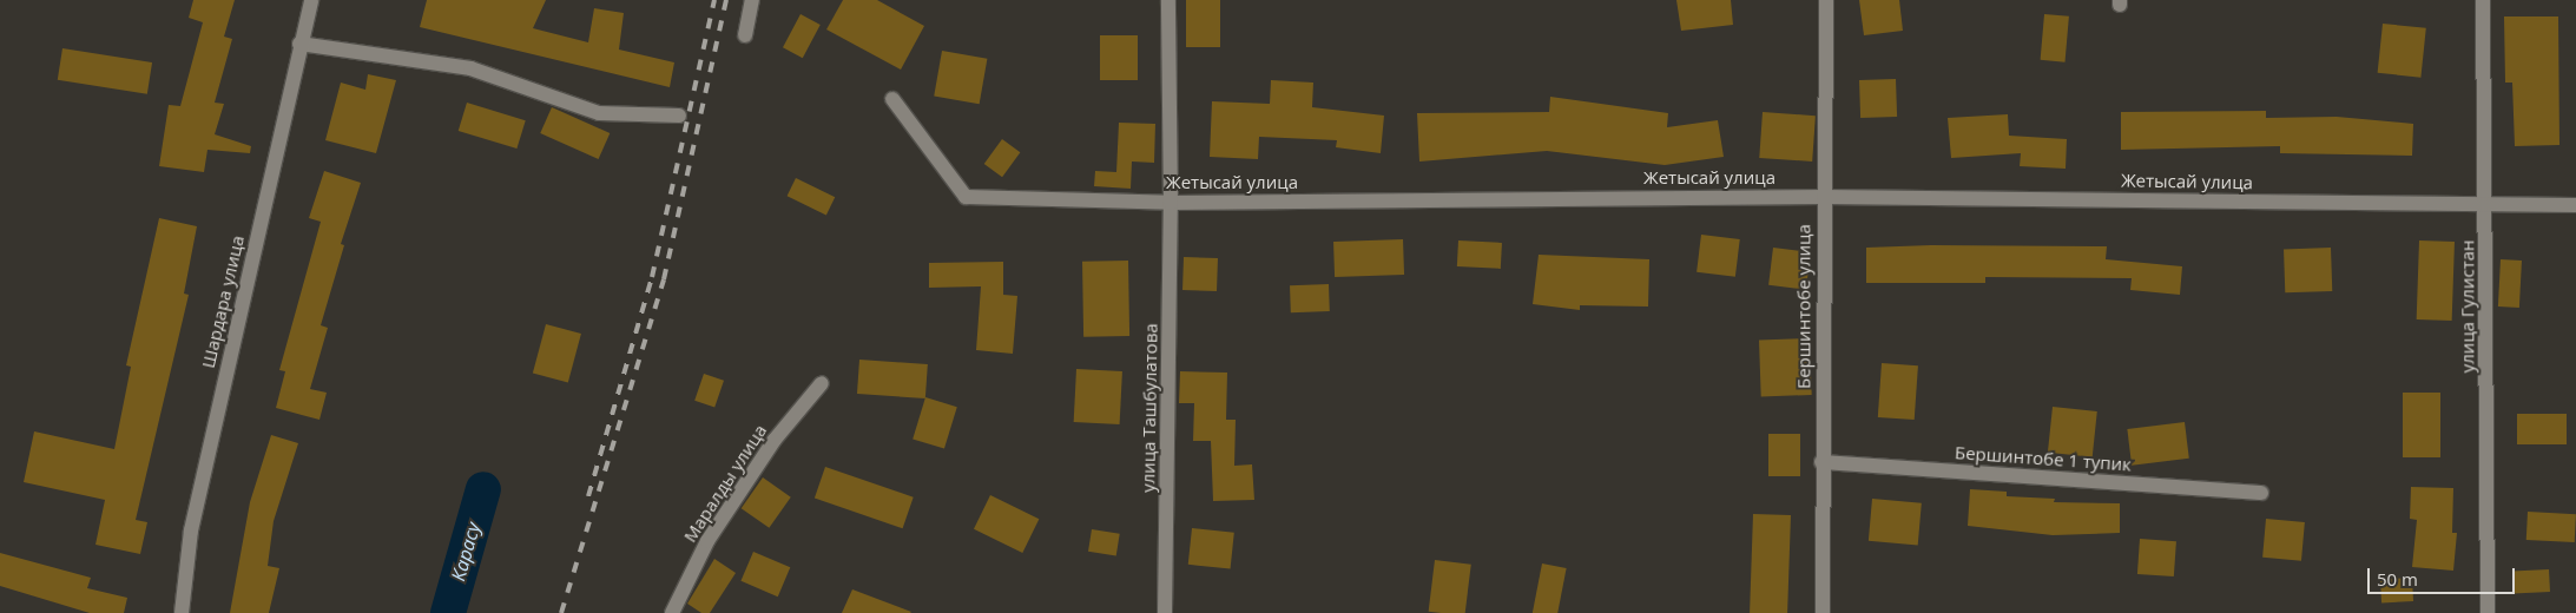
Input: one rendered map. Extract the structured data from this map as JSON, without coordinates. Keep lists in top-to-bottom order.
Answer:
{
  "streets": {
    "street": [
      "Жетысай улица",
      "Шардара улица",
      "Бершинтобе улица",
      "улица Гулистан",
      "улица Ташбулатова",
      "Бершинтобе 1 тупик",
      "Маралды улица"
    ]
  },
  "crossings": [
    ["Жетысай улица", "Бершинтобе улица"],
    ["Жетысай улица", "улица Гулистан"],
    ["Жетысай улица", "улица Ташбулатова"],
    ["Бершинтобе улица", "Бершинтобе 1 тупик"]
  ],
  "water": ["Карасу"],
  "scale_bar": "50 m"
}
